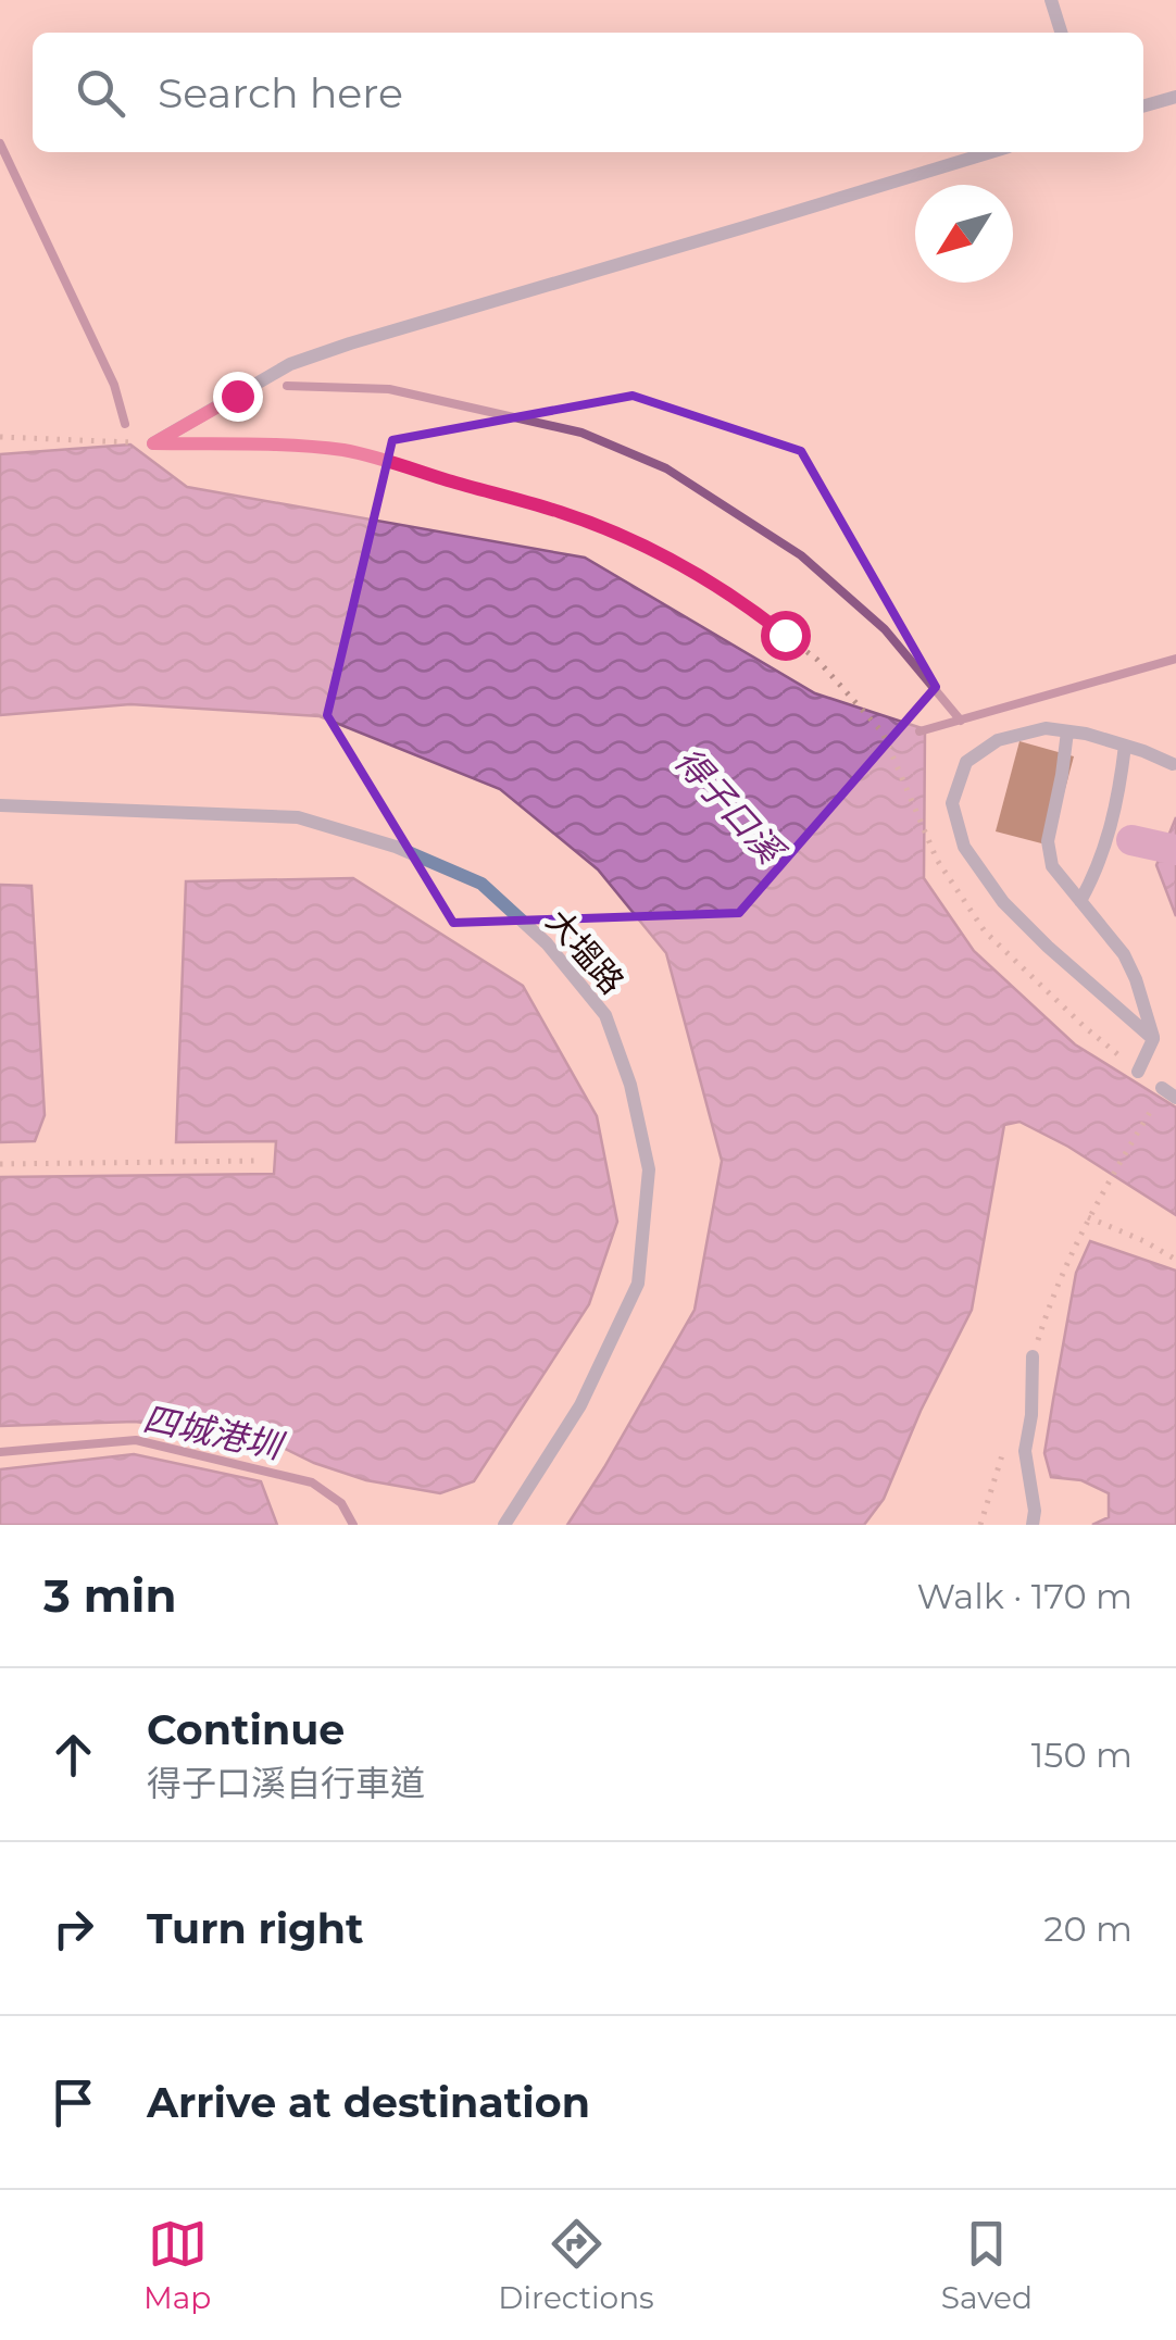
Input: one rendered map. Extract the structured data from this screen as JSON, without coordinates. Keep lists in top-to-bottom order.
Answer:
{
  "streets": {
    "lane": ["大塭路"]
  },
  "water": ["得子口溪", "四城港圳"],
  "north": "bottom left",
  "page": {
    "search": "Search here",
    "heading": ["3 min", "Walk · 170 m"],
    "list": [
      ["Continue", "得子口溪自行車道", "150 m"],
      ["Turn right", "20 m"],
      "Arrive at destination"
    ],
    "nav": ["Map", "Directions", "Saved"]
  }
}
